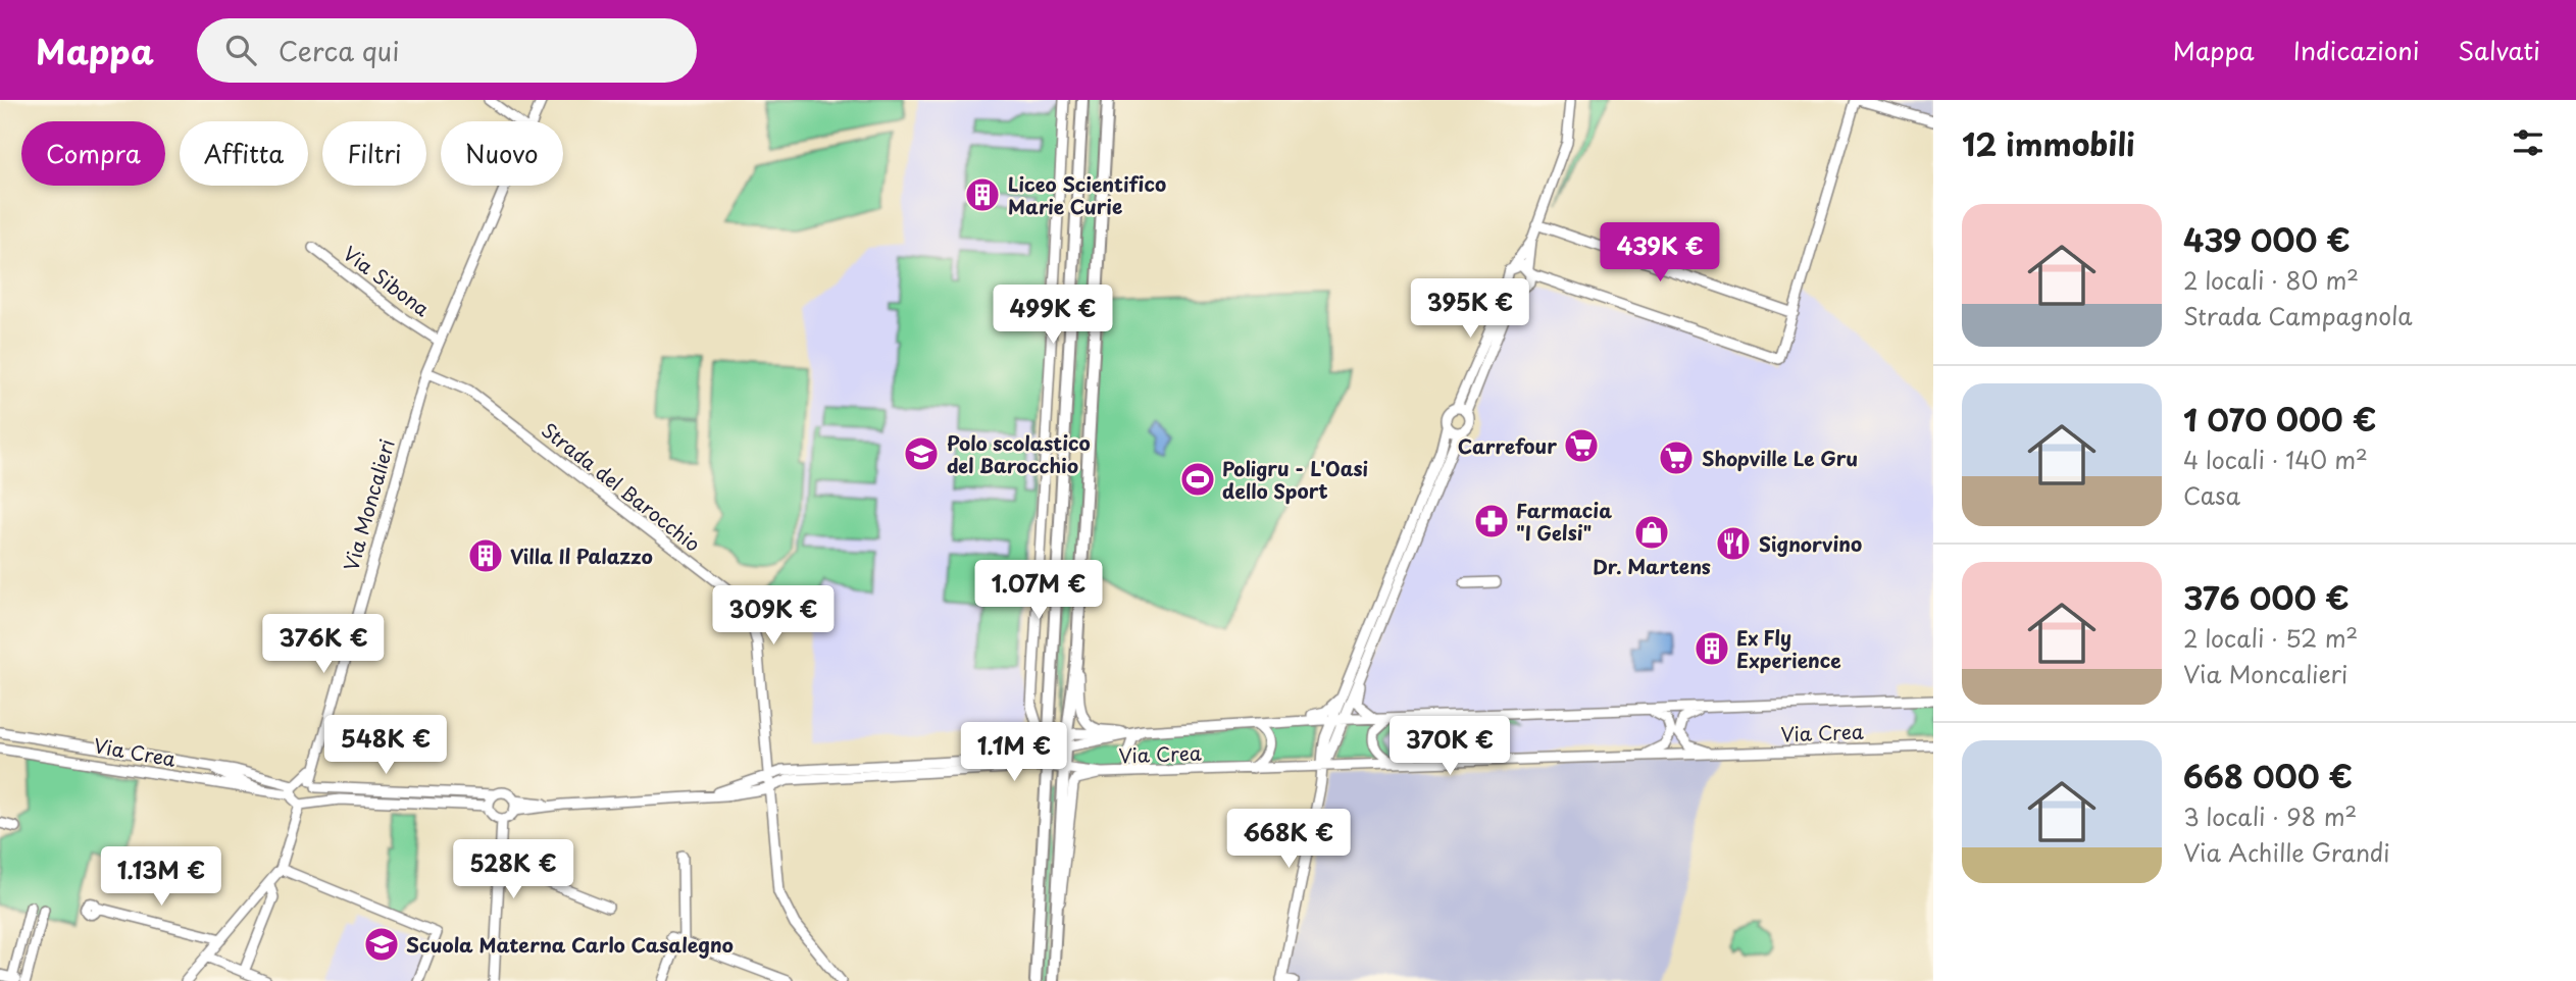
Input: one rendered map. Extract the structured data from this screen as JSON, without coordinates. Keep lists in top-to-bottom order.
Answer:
{
  "streets": {
    "street": [
      "Via Sibona",
      "Strada del Barocchio",
      "Via Moncalieri",
      "Via Crea"
    ]
  },
  "crossings": [
    ["Via Sibona", "Via Moncalieri"],
    ["Strada del Barocchio", "Via Moncalieri"],
    ["Strada del Barocchio", "Via Crea"]
  ],
  "places": {
    "building": ["Liceo Scientifico Marie Curie", "Villa Il Palazzo", "Ex Fly Experience"],
    "supermarket": ["Carrefour", "Shopville Le Gru"],
    "school or university": ["Polo scolastico del Barocchio", "Scuola Materna Carlo Casalegno"],
    "sports": ["Poligru - L'Oasi dello Sport"],
    "pharmacy": ["Farmacia \"I Gelsi\""],
    "shop": ["Dr. Martens"],
    "restaurant": ["Signorvino"]
  },
  "page": {
    "header": "Mappa",
    "search": "Cerca qui",
    "nav": ["Mappa", "Indicazioni", "Salvati"],
    "heading": "12 immobili",
    "chip": [
      "Compra",
      "Affitta",
      "Filtri",
      "Nuovo"
    ],
    "list": [
      {
        "name": "439 000 €",
        "note": "2 locali · 80 m² · Strada Campagnola"
      },
      {
        "name": "1 070 000 €",
        "note": "4 locali · 140 m² · Casa"
      },
      {
        "name": "376 000 €",
        "note": "2 locali · 52 m² · Via Moncalieri"
      },
      {
        "name": "668 000 €",
        "note": "3 locali · 98 m² · Via Achille Grandi"
      }
    ],
    "price": [
      "439K €",
      "395K €",
      "499K €",
      "1.07M €",
      "309K €",
      "376K €",
      "548K €",
      "370K €",
      "1.1M €",
      "668K €",
      "528K €",
      "1.13M €"
    ]
  }
}
